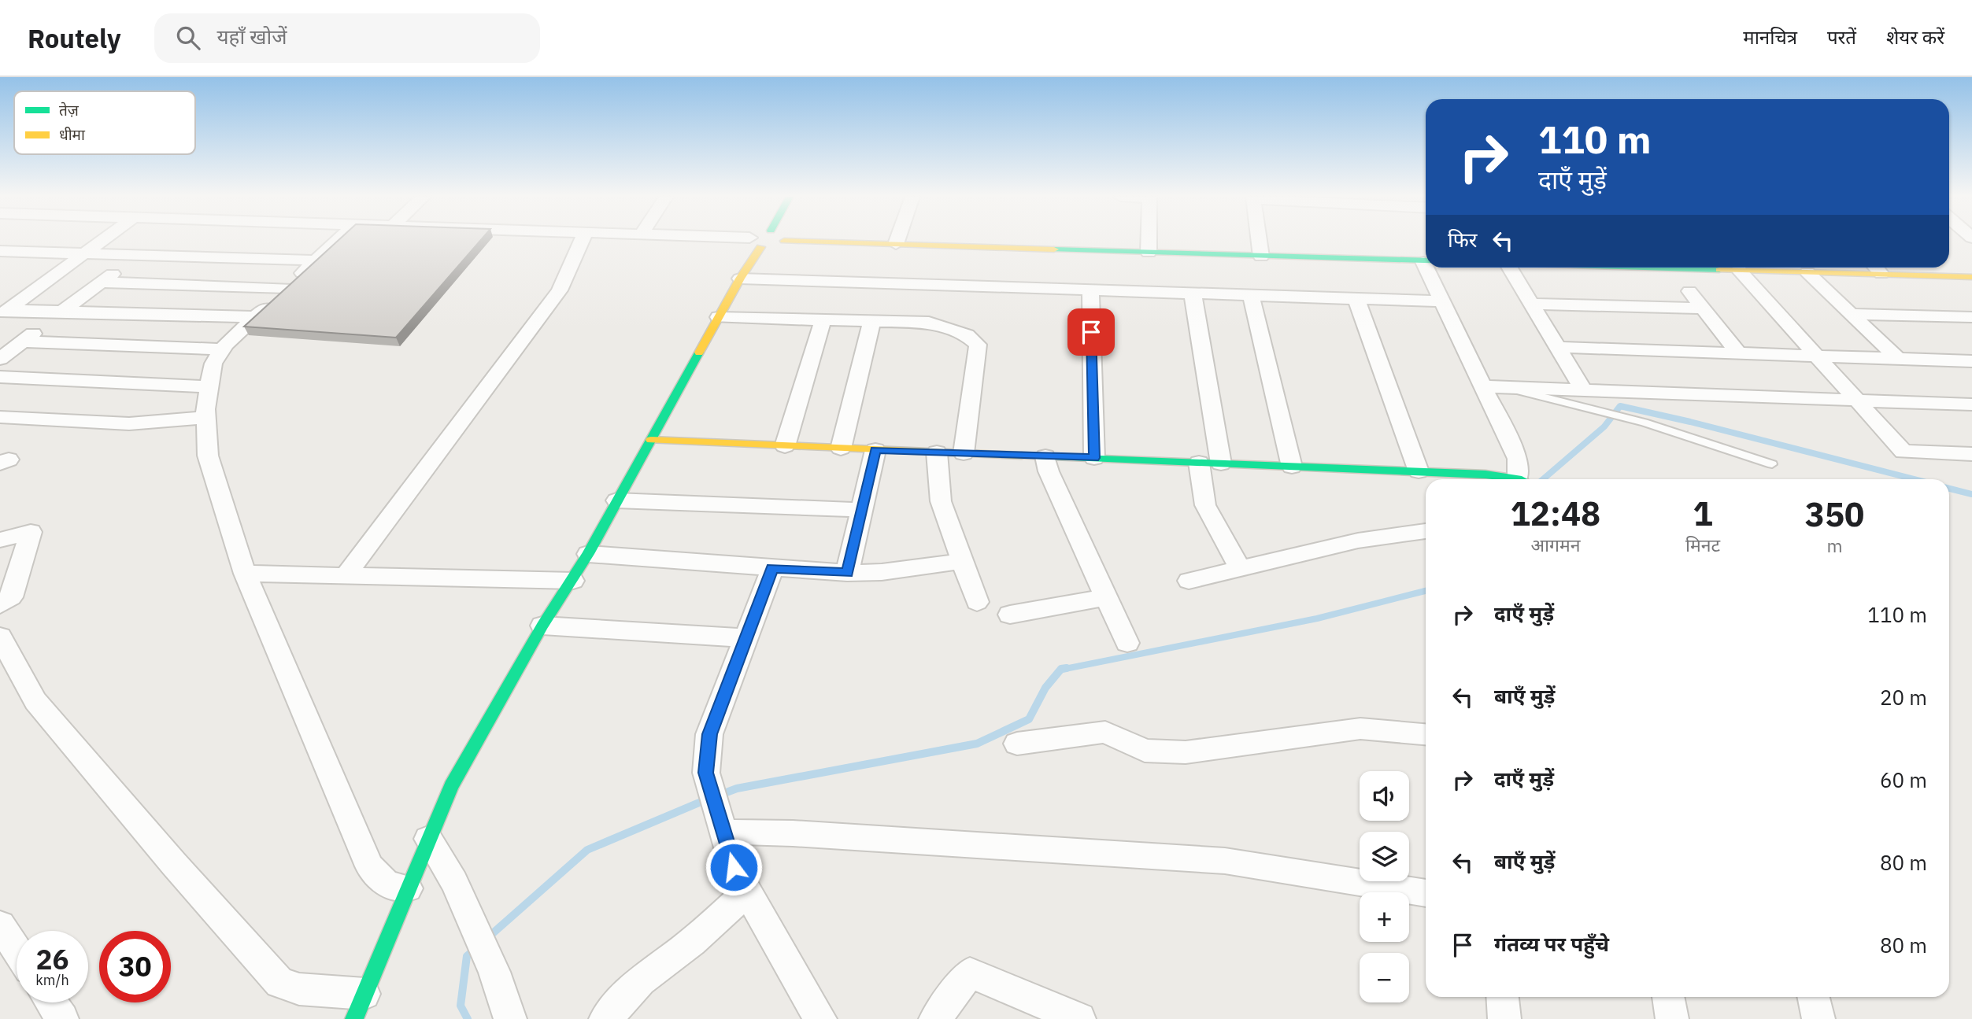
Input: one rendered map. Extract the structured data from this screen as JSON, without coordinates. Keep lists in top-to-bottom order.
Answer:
{
  "legend": ["तेज़", "धीमा"],
  "page": {
    "header": "Routely",
    "search": "यहाँ खोजें",
    "nav": ["मानचित्र", "परतें", "शेयर करें"],
    "turn": ["110 m", "दाएँ मुड़ें"],
    "then": "फिर",
    "eta": [
      "12:48",
      "आगमन",
      "1",
      "मिनट",
      "350",
      "m"
    ],
    "list": [
      {
        "name": "दाएँ मुड़ें",
        "value": "110 m"
      },
      {
        "name": "बाएँ मुड़ें",
        "value": "20 m"
      },
      {
        "name": "दाएँ मुड़ें",
        "value": "60 m"
      },
      {
        "name": "बाएँ मुड़ें",
        "value": "80 m"
      },
      {
        "name": "गंतव्य पर पहुँचे",
        "value": "80 m"
      }
    ],
    "map_buttons": ["+", "−"],
    "speed": "26 km/h",
    "limit": "30"
  }
}
